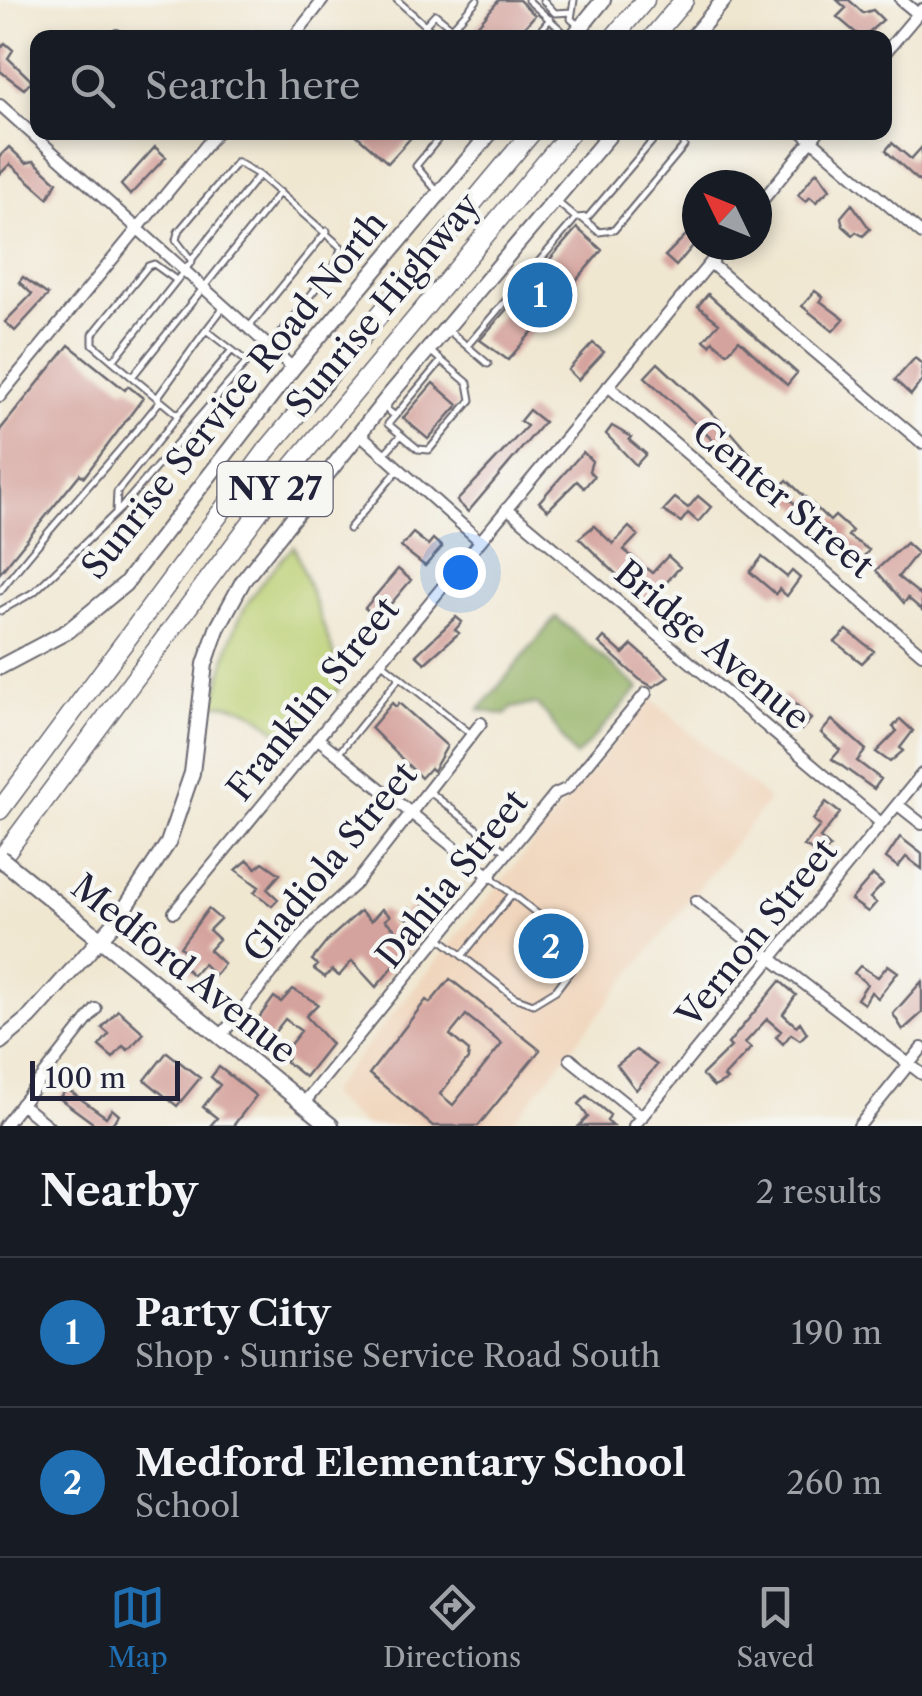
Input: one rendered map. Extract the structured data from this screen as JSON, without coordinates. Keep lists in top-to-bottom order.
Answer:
{
  "streets": {
    "highway": ["Sunrise Highway", "NY 27"],
    "main road": ["Sunrise Service Road North", "Medford Avenue"],
    "street": [
      "Center Street",
      "Bridge Avenue",
      "Franklin Street",
      "Gladiola Street",
      "Dahlia Street",
      "Vernon Street"
    ]
  },
  "crossings": [
    ["Sunrise Highway", "Medford Avenue"],
    ["Center Street", "Franklin Street"],
    ["Bridge Avenue", "Franklin Street"],
    ["Bridge Avenue", "Vernon Street"],
    ["Gladiola Street", "Medford Avenue"],
    ["Dahlia Street", "Medford Avenue"]
  ],
  "scale_bar": "100 m",
  "north": "top left",
  "page": {
    "search": "Search here",
    "pins": ["1", "2"],
    "scale": "100 m",
    "heading": ["Nearby", "2 results"],
    "list": [
      {
        "mark": "1",
        "name": "Party City",
        "note": "Shop · Sunrise Service Road South",
        "value": "190 m"
      },
      {
        "mark": "2",
        "name": "Medford Elementary School",
        "note": "School",
        "value": "260 m"
      }
    ],
    "nav": ["Map", "Directions", "Saved"]
  }
}
